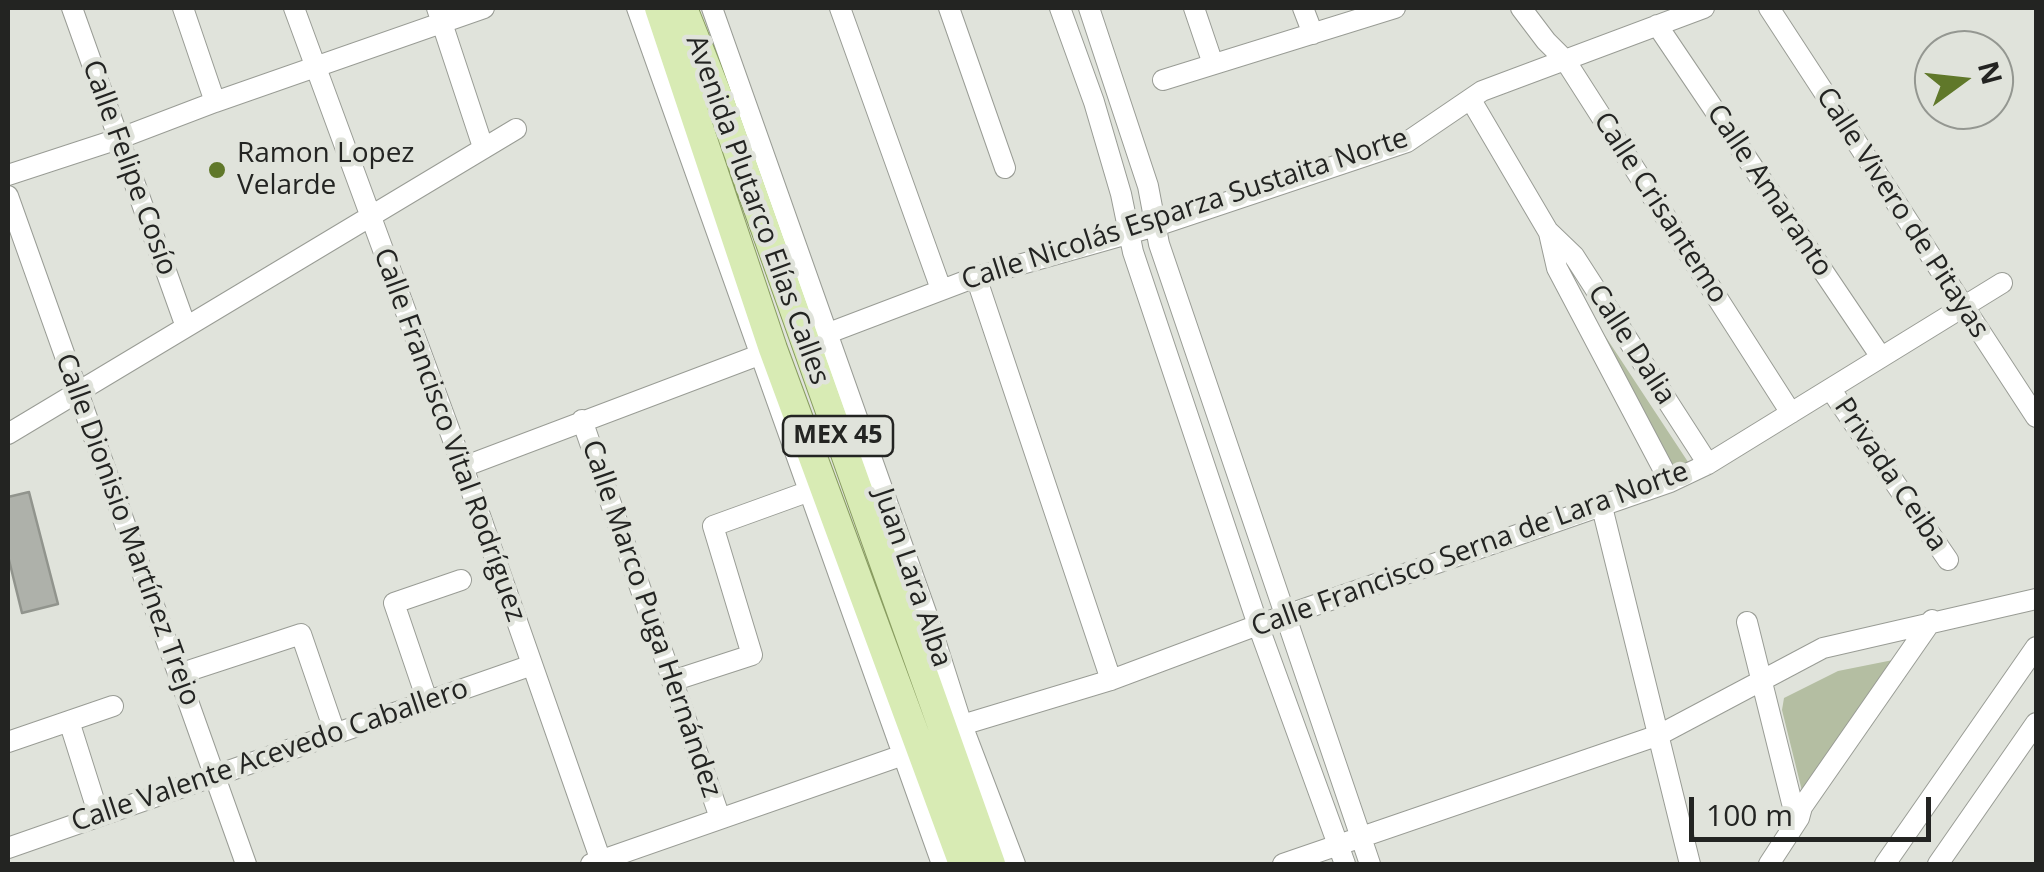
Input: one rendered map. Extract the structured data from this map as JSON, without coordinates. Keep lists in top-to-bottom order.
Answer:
{
  "streets": {
    "main road": ["Avenida Plutarco Elías Calles", "MEX 45"],
    "street": [
      "Calle Felipe Cosío",
      "Calle Amaranto",
      "Calle Crisantemo",
      "Calle Nicolás Esparza Sustaita Norte",
      "Calle Vivero de Pitayas",
      "Calle Dalia",
      "Calle Francisco Vital Rodríguez",
      "Privada Ceiba",
      "Calle Dionisio Martínez Trejo",
      "Calle Francisco Serna de Lara Norte",
      "Juan Lara Alba",
      "Calle Marco Puga Hernández",
      "Calle Valente Acevedo Caballero"
    ]
  },
  "crossings": [
    ["Calle Amaranto", "Calle Nicolás Esparza Sustaita Norte"],
    ["Calle Amaranto", "Calle Francisco Serna de Lara Norte"],
    ["Calle Crisantemo", "Calle Nicolás Esparza Sustaita Norte"],
    ["Calle Crisantemo", "Calle Francisco Serna de Lara Norte"],
    ["Avenida Plutarco Elías Calles", "Juan Lara Alba"],
    ["Calle Nicolás Esparza Sustaita Norte", "Calle Dalia"],
    ["Calle Nicolás Esparza Sustaita Norte", "Juan Lara Alba"],
    ["Calle Vivero de Pitayas", "Calle Francisco Serna de Lara Norte"],
    ["Calle Dalia", "Calle Francisco Serna de Lara Norte"],
    ["Calle Francisco Vital Rodríguez", "Calle Valente Acevedo Caballero"],
    ["Privada Ceiba", "Calle Francisco Serna de Lara Norte"],
    ["Calle Dionisio Martínez Trejo", "Calle Valente Acevedo Caballero"],
    ["Calle Francisco Serna de Lara Norte", "Juan Lara Alba"]
  ],
  "places": ["Ramon Lopez Velarde"],
  "scale_bar": "100 m",
  "north": "right"
}
